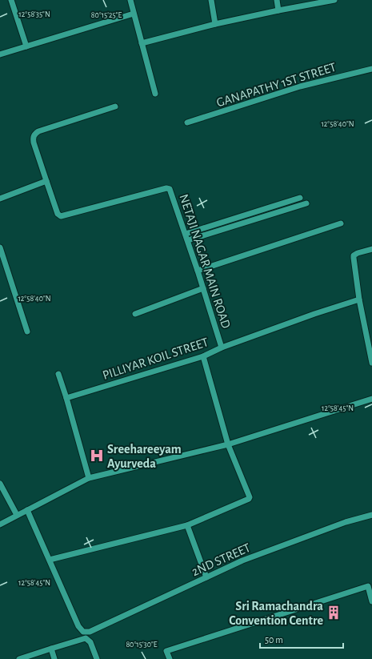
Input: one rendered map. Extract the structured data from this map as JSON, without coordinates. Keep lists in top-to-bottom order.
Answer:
{
  "streets": {
    "street": [
      "GANAPATHY 1ST STREET",
      "NETAJI NAGAR MAIN ROAD",
      "PILLIYAR KOIL STREET",
      "2ND STREET"
    ]
  },
  "crossings": [
    ["NETAJI NAGAR MAIN ROAD", "PILLIYAR KOIL STREET"]
  ],
  "places": {
    "hospital": ["Sreehareeyam Ayurveda"],
    "building": ["Sri Ramachandra Convention Centre"]
  },
  "scale_bar": "50 m",
  "coordinates": [
    "12°58'35\"N",
    "80°15'25\"E",
    "12°58'40\"N",
    "12°58'45\"N",
    "80°15'30\"E"
  ]
}
